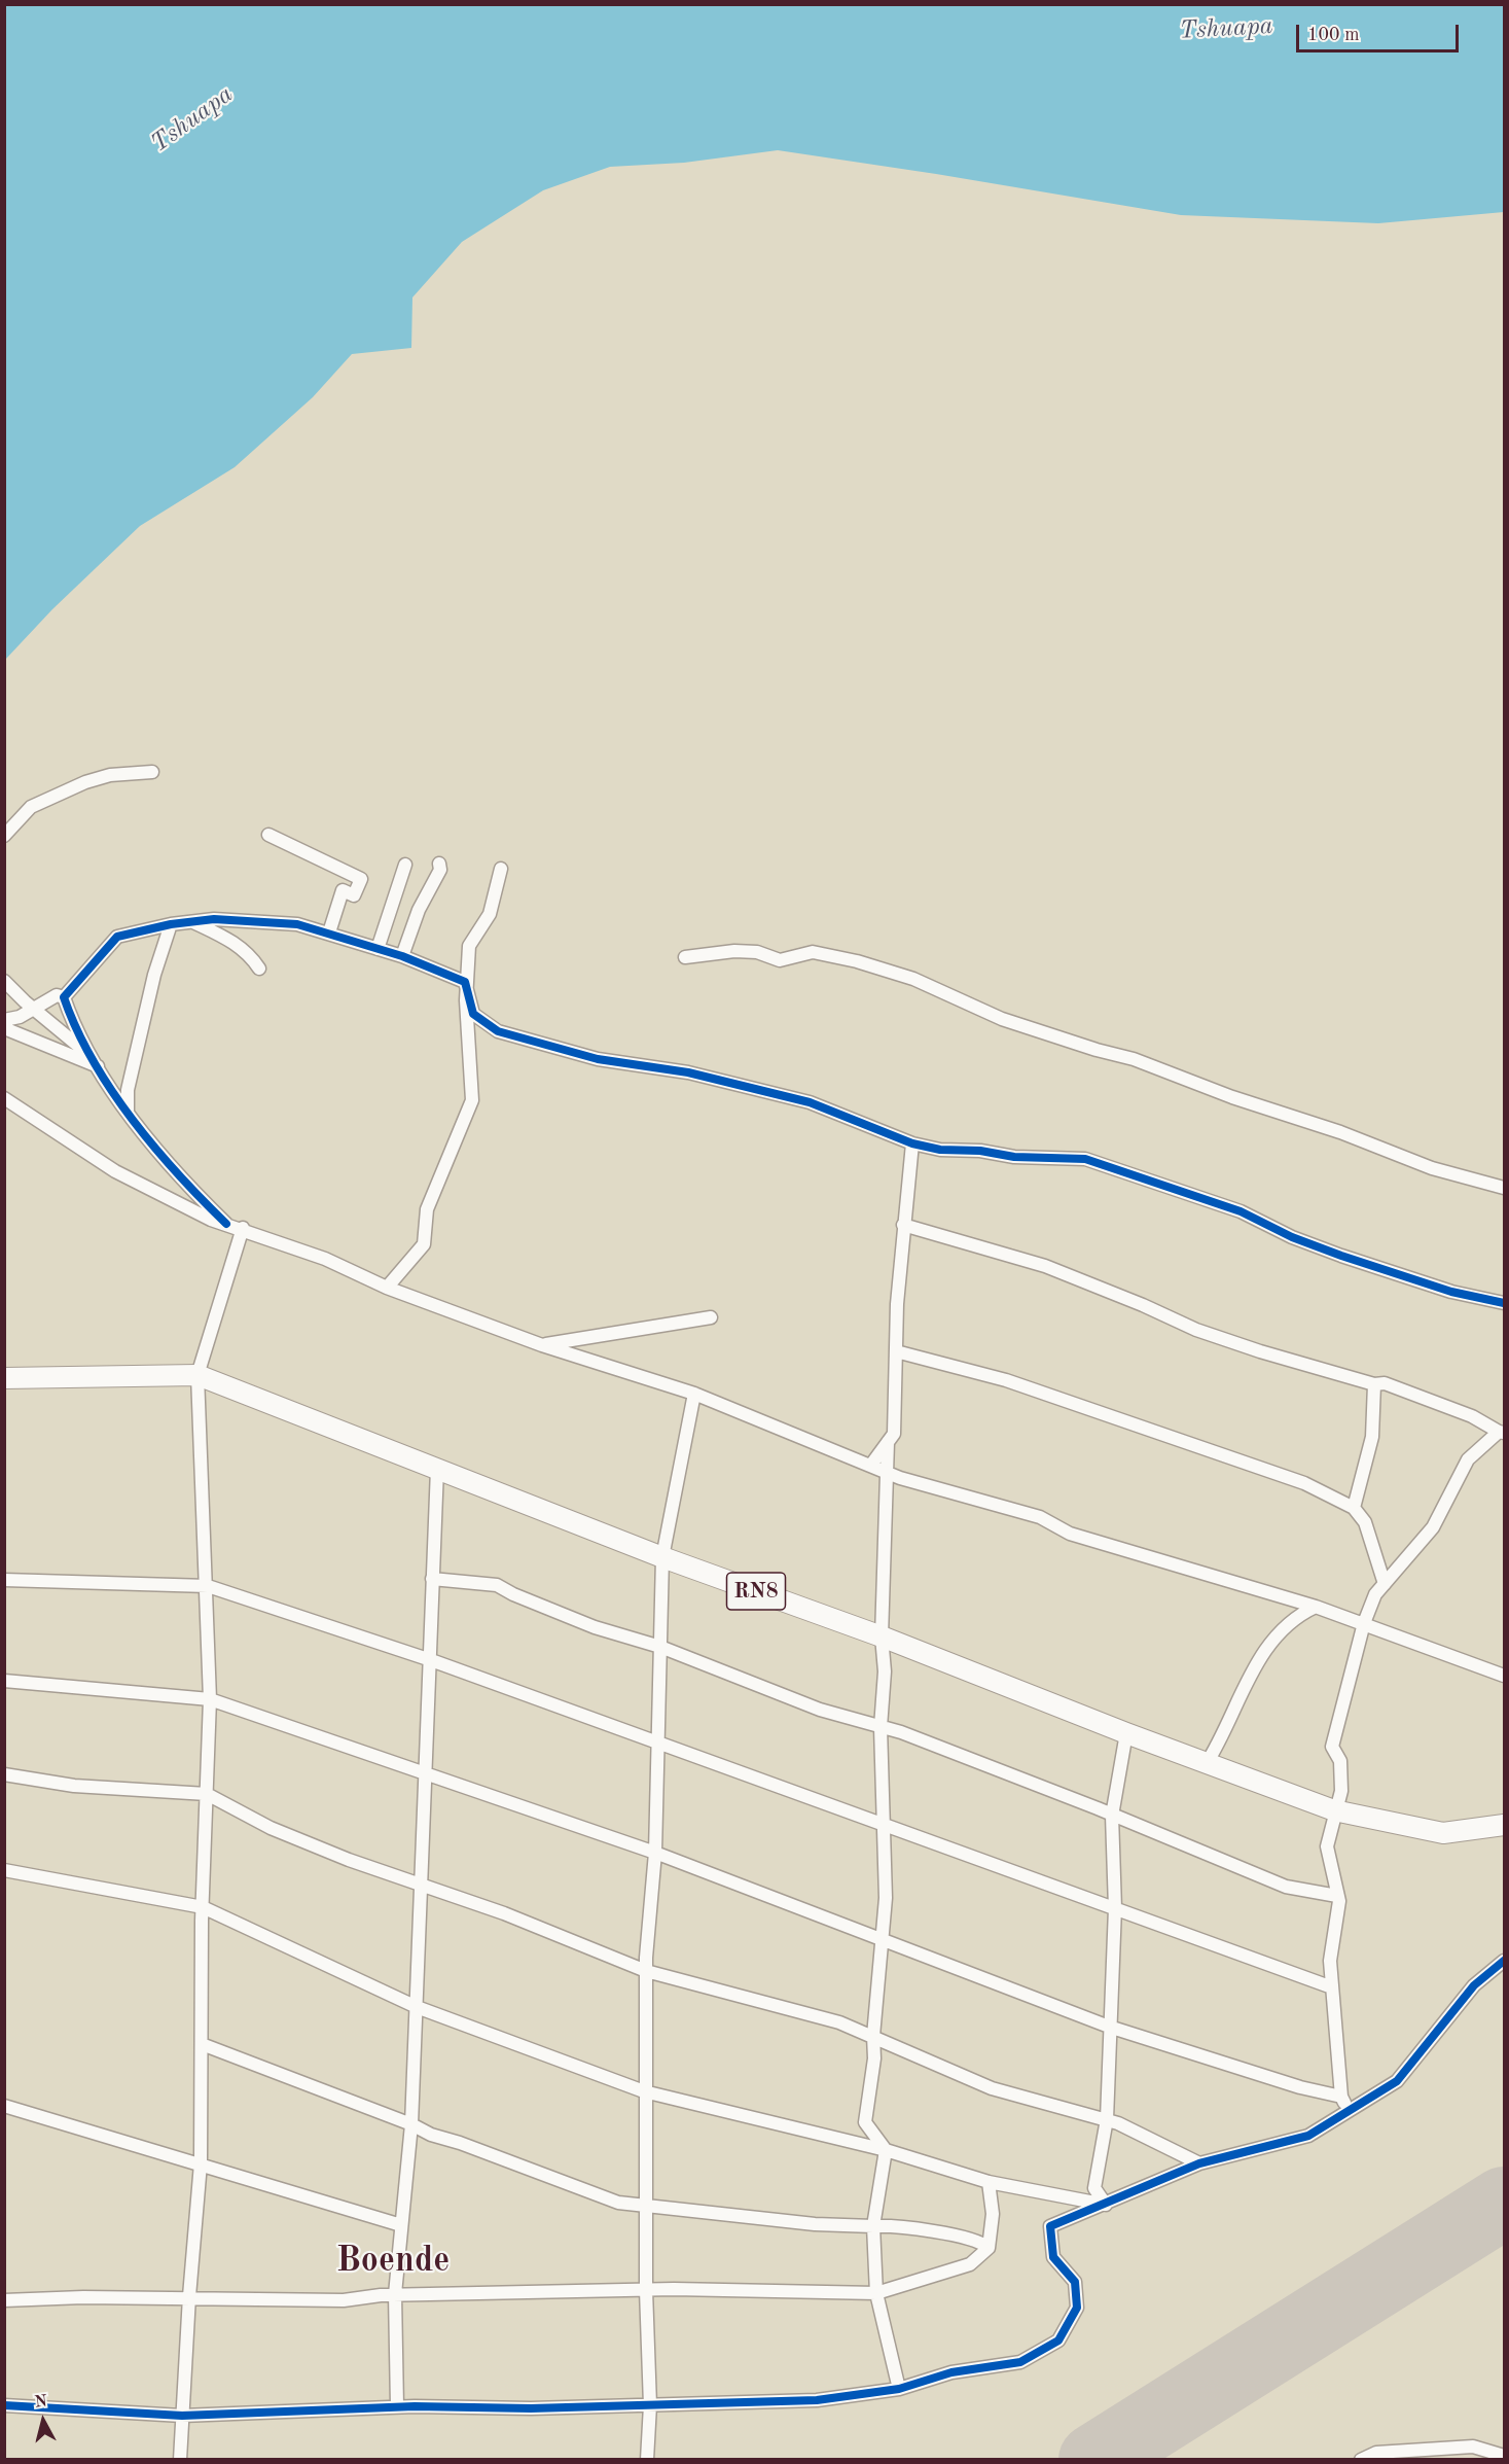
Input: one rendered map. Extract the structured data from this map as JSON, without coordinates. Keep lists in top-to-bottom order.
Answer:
{
  "streets": {
    "main road": ["RN8"]
  },
  "districts": ["Boende"],
  "water": ["Tshuapa"],
  "scale_bar": "100 m",
  "north": "top"
}
